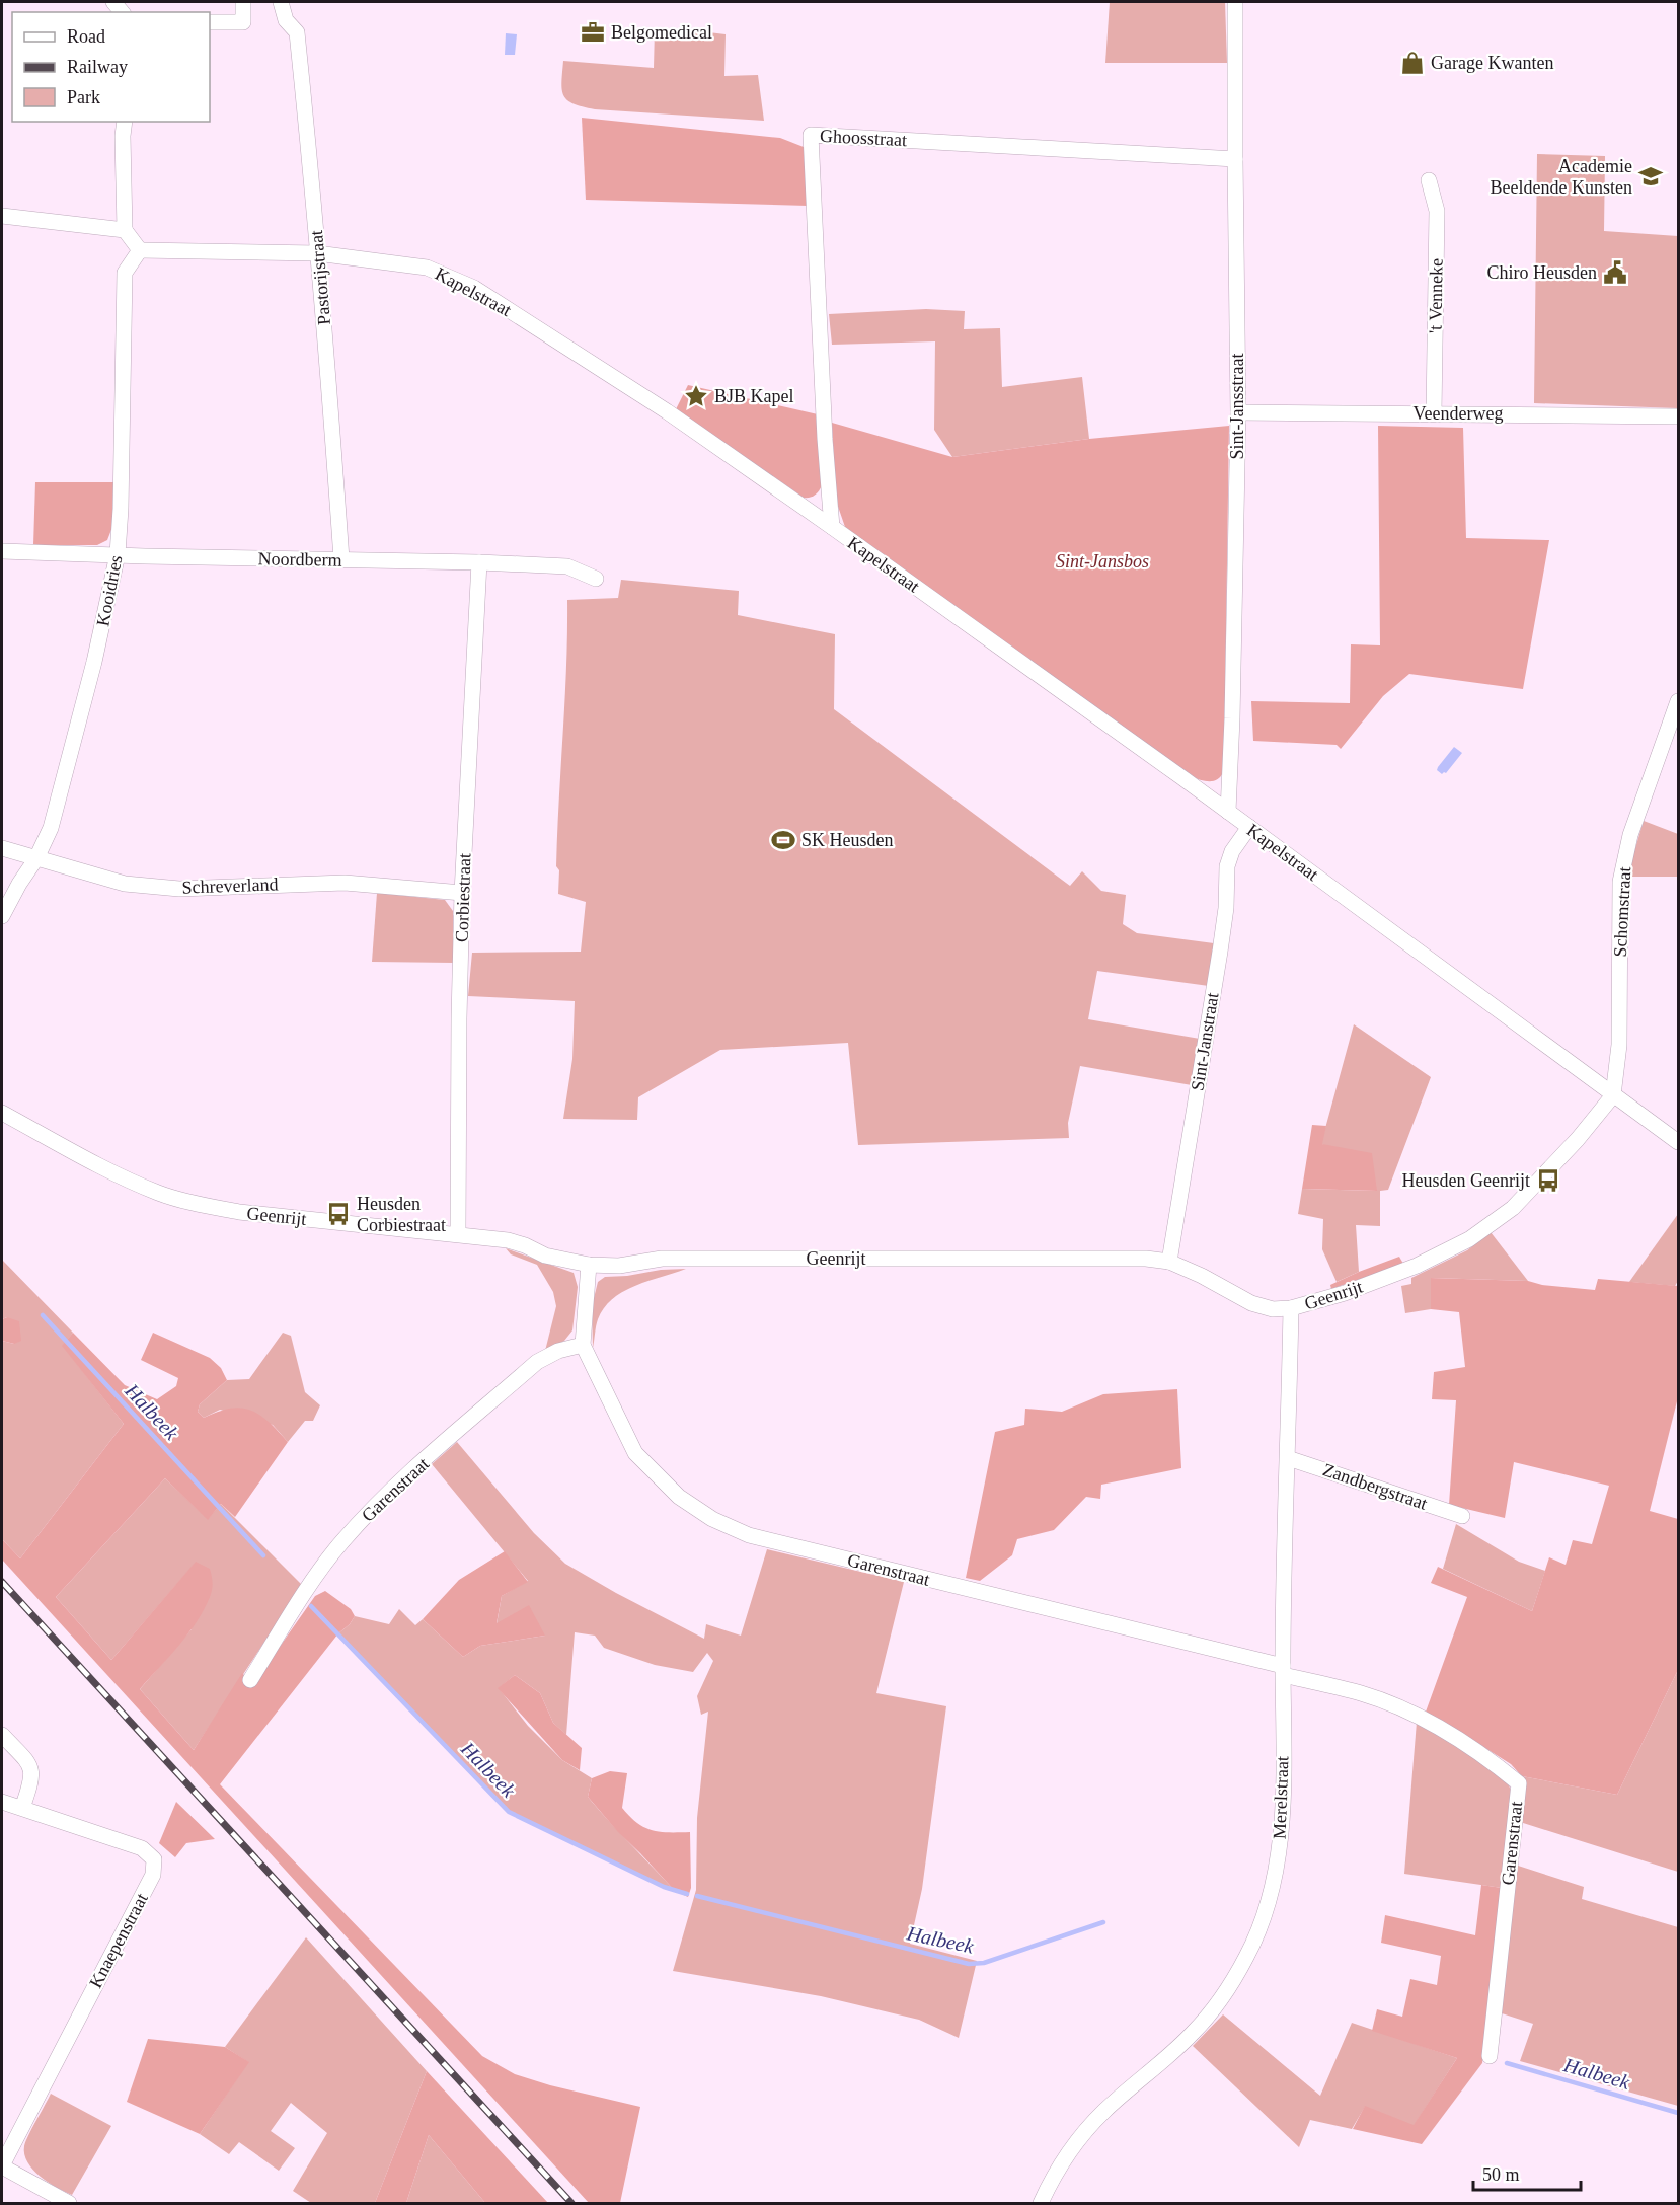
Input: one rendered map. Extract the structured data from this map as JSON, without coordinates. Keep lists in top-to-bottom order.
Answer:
{
  "streets": {
    "street": [
      "Ghoosstraat",
      "Pastorijstraat",
      "Kapelstraat",
      "'t Venneke",
      "Sint-Jansstraat",
      "Veenderweg",
      "Noordberm",
      "Kooidries",
      "Schreverland",
      "Corbiestraat",
      "Schomstraat",
      "Sint-Janstraat",
      "Geenrijt",
      "Zandbergstraat",
      "Garenstraat",
      "Merelstraat",
      "Knaepenstraat"
    ]
  },
  "crossings": [
    ["Ghoosstraat", "Kapelstraat"],
    ["Ghoosstraat", "Sint-Jansstraat"],
    ["Pastorijstraat", "Kapelstraat"],
    ["Pastorijstraat", "Noordberm"],
    ["Kapelstraat", "Sint-Jansstraat"],
    ["Kapelstraat", "Kooidries"],
    ["Kapelstraat", "Schomstraat"],
    ["Kapelstraat", "Sint-Janstraat"],
    ["Kapelstraat", "Geenrijt"],
    ["'t Venneke", "Veenderweg"],
    ["Sint-Jansstraat", "Veenderweg"],
    ["Noordberm", "Kooidries"],
    ["Noordberm", "Corbiestraat"],
    ["Kooidries", "Schreverland"],
    ["Schreverland", "Corbiestraat"],
    ["Corbiestraat", "Geenrijt"],
    ["Schomstraat", "Geenrijt"],
    ["Sint-Janstraat", "Geenrijt"],
    ["Geenrijt", "Merelstraat"],
    ["Zandbergstraat", "Merelstraat"],
    ["Garenstraat", "Merelstraat"]
  ],
  "water": ["Halbeek"],
  "parks": ["Sint-Jansbos"],
  "places": {
    "office": ["Belgomedical"],
    "shop": ["Garage Kwanten"],
    "school or university": ["Academie Beeldende Kunsten"],
    "public building": ["Chiro Heusden"],
    "place": ["BJB Kapel"],
    "sports": ["SK Heusden"],
    "bus stop": ["Heusden Geenrijt", "Heusden Corbiestraat"]
  },
  "legend": ["Road", "Railway", "Park"],
  "scale_bar": "50 m"
}
